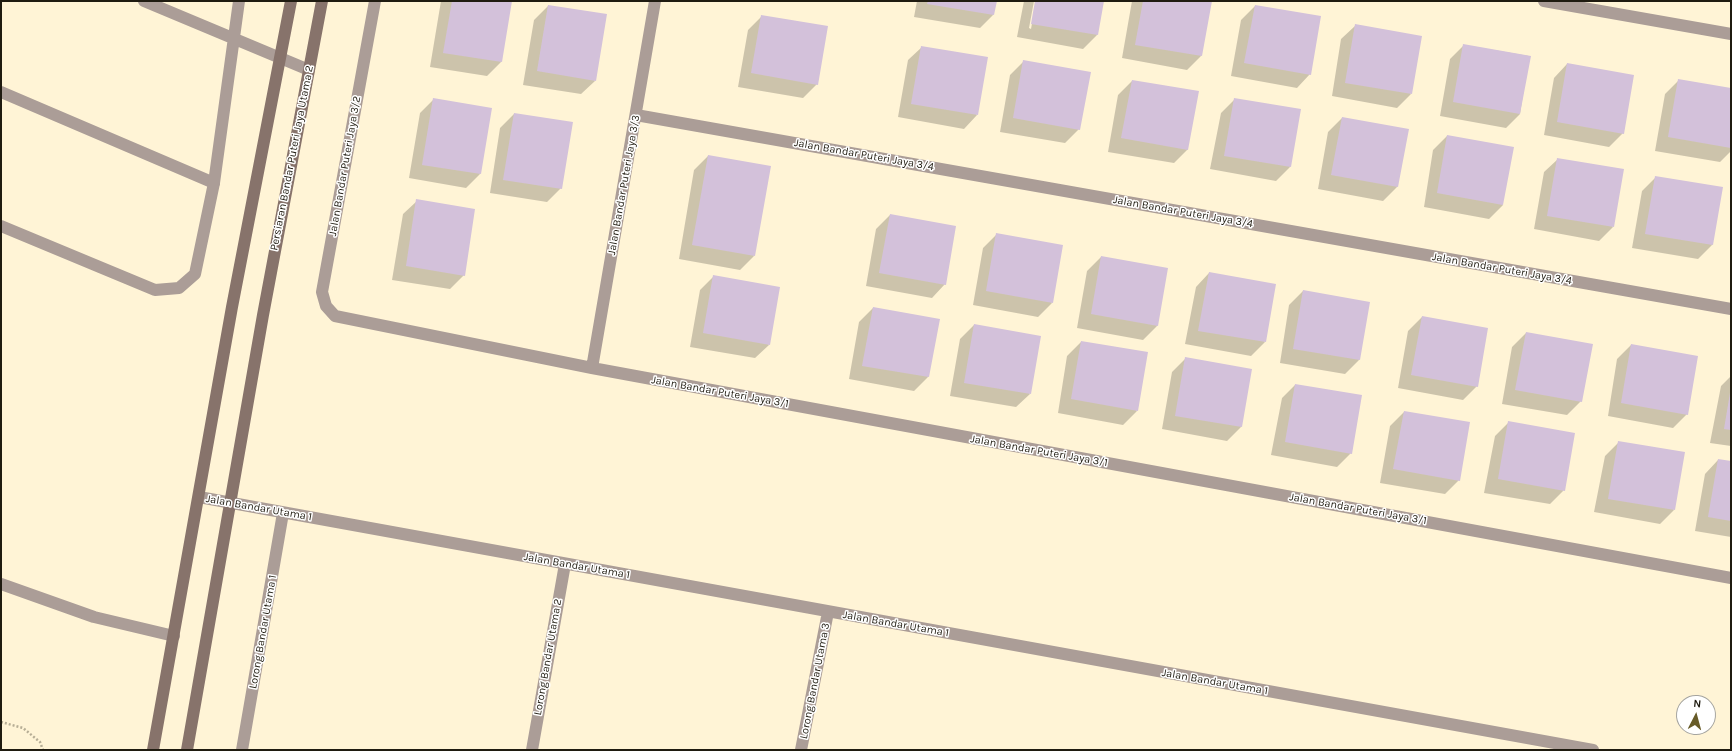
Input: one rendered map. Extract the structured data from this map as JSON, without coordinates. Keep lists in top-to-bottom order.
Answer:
{
  "streets": {
    "street": [
      "Jalan Bandar Puteri Jaya 3/4",
      "Persiaran Bandar Puteri Jaya Utama 2",
      "Jalan Bandar Puteri Jaya 3/2",
      "Jalan Bandar Puteri Jaya 3/3",
      "Jalan Bandar Puteri Jaya 3/1",
      "Jalan Bandar Utama 1",
      "Lorong Bandar Utama 1",
      "Lorong Bandar Utama 2",
      "Lorong Bandar Utama 3"
    ]
  },
  "crossings": [
    ["Jalan Bandar Puteri Jaya 3/4", "Jalan Bandar Puteri Jaya 3/3"],
    ["Persiaran Bandar Puteri Jaya Utama 2", "Jalan Bandar Utama 1"],
    ["Jalan Bandar Puteri Jaya 3/2", "Jalan Bandar Puteri Jaya 3/1"],
    ["Jalan Bandar Puteri Jaya 3/3", "Jalan Bandar Puteri Jaya 3/1"],
    ["Jalan Bandar Utama 1", "Lorong Bandar Utama 1"],
    ["Jalan Bandar Utama 1", "Lorong Bandar Utama 2"],
    ["Jalan Bandar Utama 1", "Lorong Bandar Utama 3"]
  ],
  "north": "top"
}
